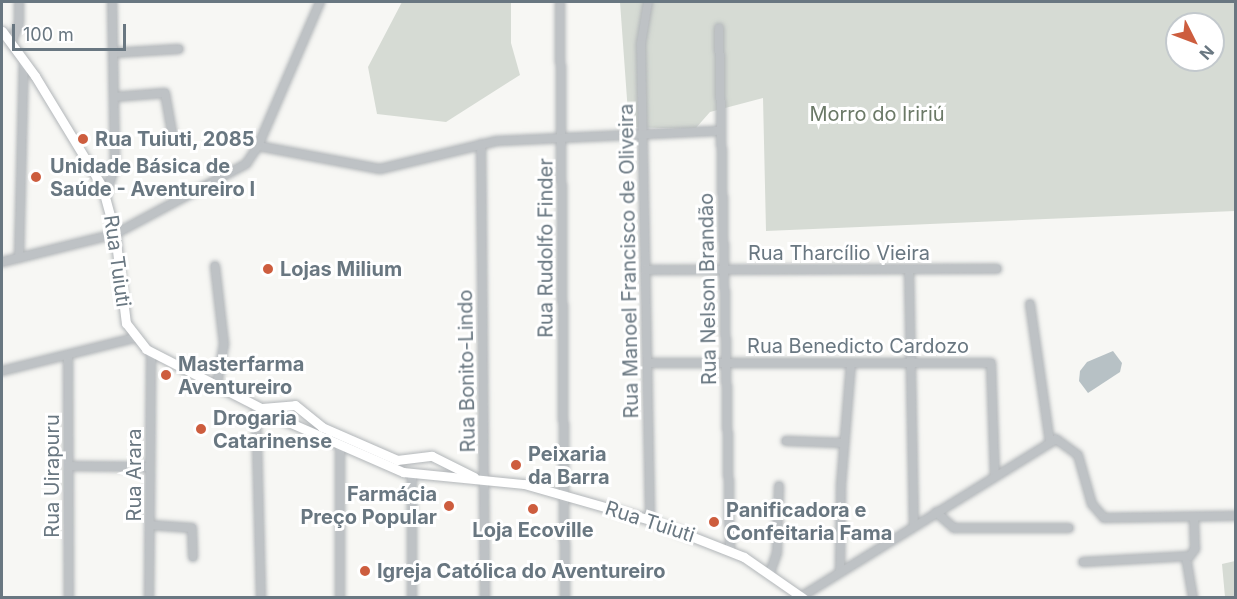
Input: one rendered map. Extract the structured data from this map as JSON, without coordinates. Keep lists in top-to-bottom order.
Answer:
{
  "streets": {
    "main road": ["Rua Tuiuti"],
    "street": [
      "Rua Rudolfo Finder",
      "Rua Tharcílio Vieira",
      "Rua Manoel Francisco de Oliveira",
      "Rua Nelson Brandão",
      "Rua Benedicto Cardozo",
      "Rua Bonito-Lindo",
      "Rua Arara",
      "Rua Uirapuru"
    ]
  },
  "crossings": [
    ["Rua Rudolfo Finder", "Rua Tuiuti"],
    ["Rua Tharcílio Vieira", "Rua Manoel Francisco de Oliveira"],
    ["Rua Tharcílio Vieira", "Rua Nelson Brandão"],
    ["Rua Tuiuti", "Rua Manoel Francisco de Oliveira"],
    ["Rua Tuiuti", "Rua Nelson Brandão"],
    ["Rua Tuiuti", "Rua Bonito-Lindo"],
    ["Rua Tuiuti", "Rua Arara"],
    ["Rua Manoel Francisco de Oliveira", "Rua Benedicto Cardozo"],
    ["Rua Nelson Brandão", "Rua Benedicto Cardozo"]
  ],
  "parks": ["Morro do Iririú"],
  "places": [
    "Rua Tuiuti, 2085",
    "Unidade Básica de Saúde - Aventureiro I",
    "Lojas Milium",
    "Masterfarma Aventureiro",
    "Drogaria Catarinense",
    "Peixaria da Barra",
    "Farmácia Preço Popular",
    "Loja Ecoville",
    "Panificadora e Confeitaria Fama",
    "Igreja Católica do Aventureiro"
  ],
  "scale_bar": "100 m",
  "north": "bottom right"
}
